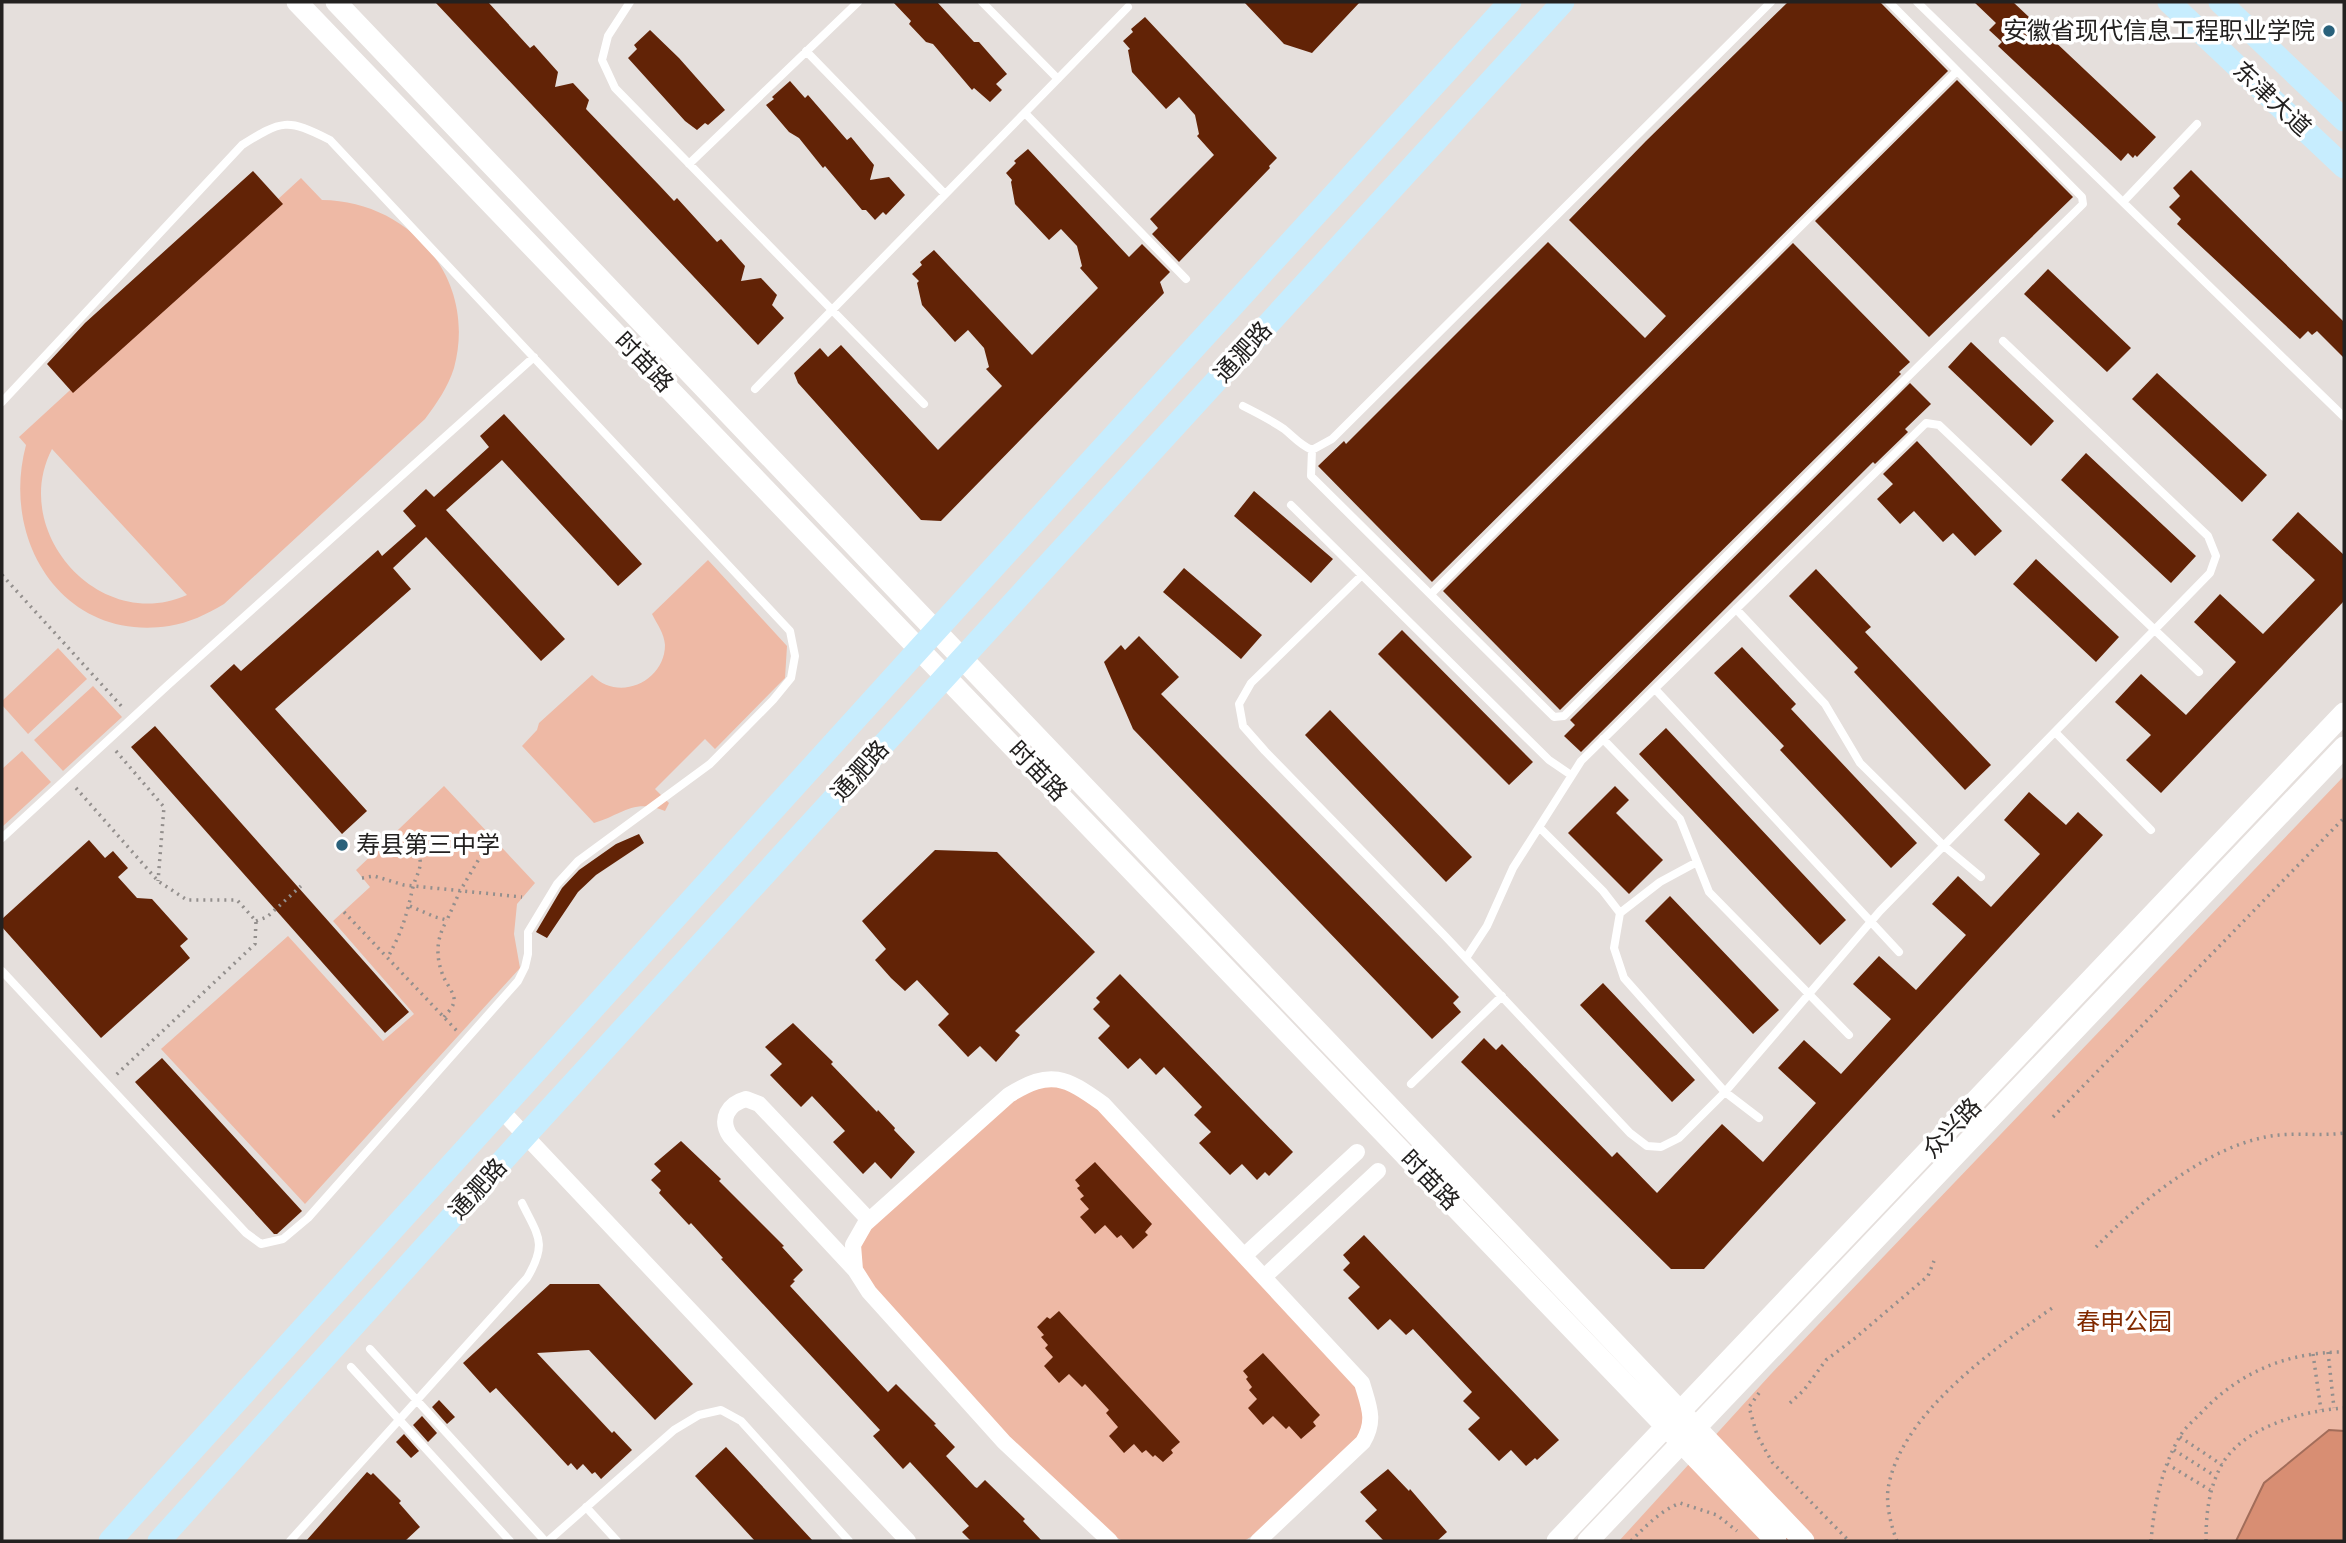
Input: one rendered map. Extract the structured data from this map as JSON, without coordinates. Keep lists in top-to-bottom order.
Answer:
{
  "streets": {
    "main road": ["东津大道", "通淝路"],
    "street": ["时苗路", "众兴路"]
  },
  "crossings": [
    ["通淝路", "时苗路"],
    ["时苗路", "众兴路"]
  ],
  "parks": ["春申公园"],
  "places": ["安徽省现代信息工程职业学院", "寿县第三中学"]
}
